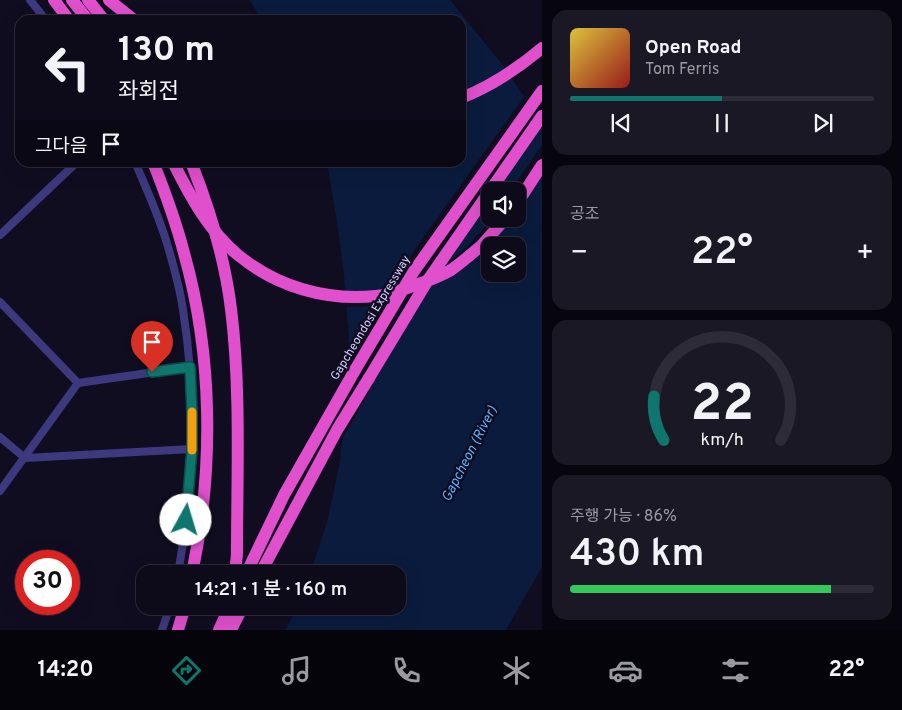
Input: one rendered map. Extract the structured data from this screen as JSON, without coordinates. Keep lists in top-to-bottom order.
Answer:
{
  "streets": {
    "highway": ["Gapcheondosi Expressway"]
  },
  "water": ["Gapcheon (River)"],
  "page": {
    "turn": ["130 m", "좌회전"],
    "song": ["Open Road", "Tom Ferris"],
    "then": "그다음",
    "tile": [
      "공조",
      ["주행 가능 · 86%", "430 km"]
    ],
    "heat": ["−", "22°", "+"],
    "limit": "30",
    "trip": "14:21 · 1 분 · 160 m",
    "tabs": ["14:20", "22°"],
    "gauge": ["22", "km/h"]
  }
}
